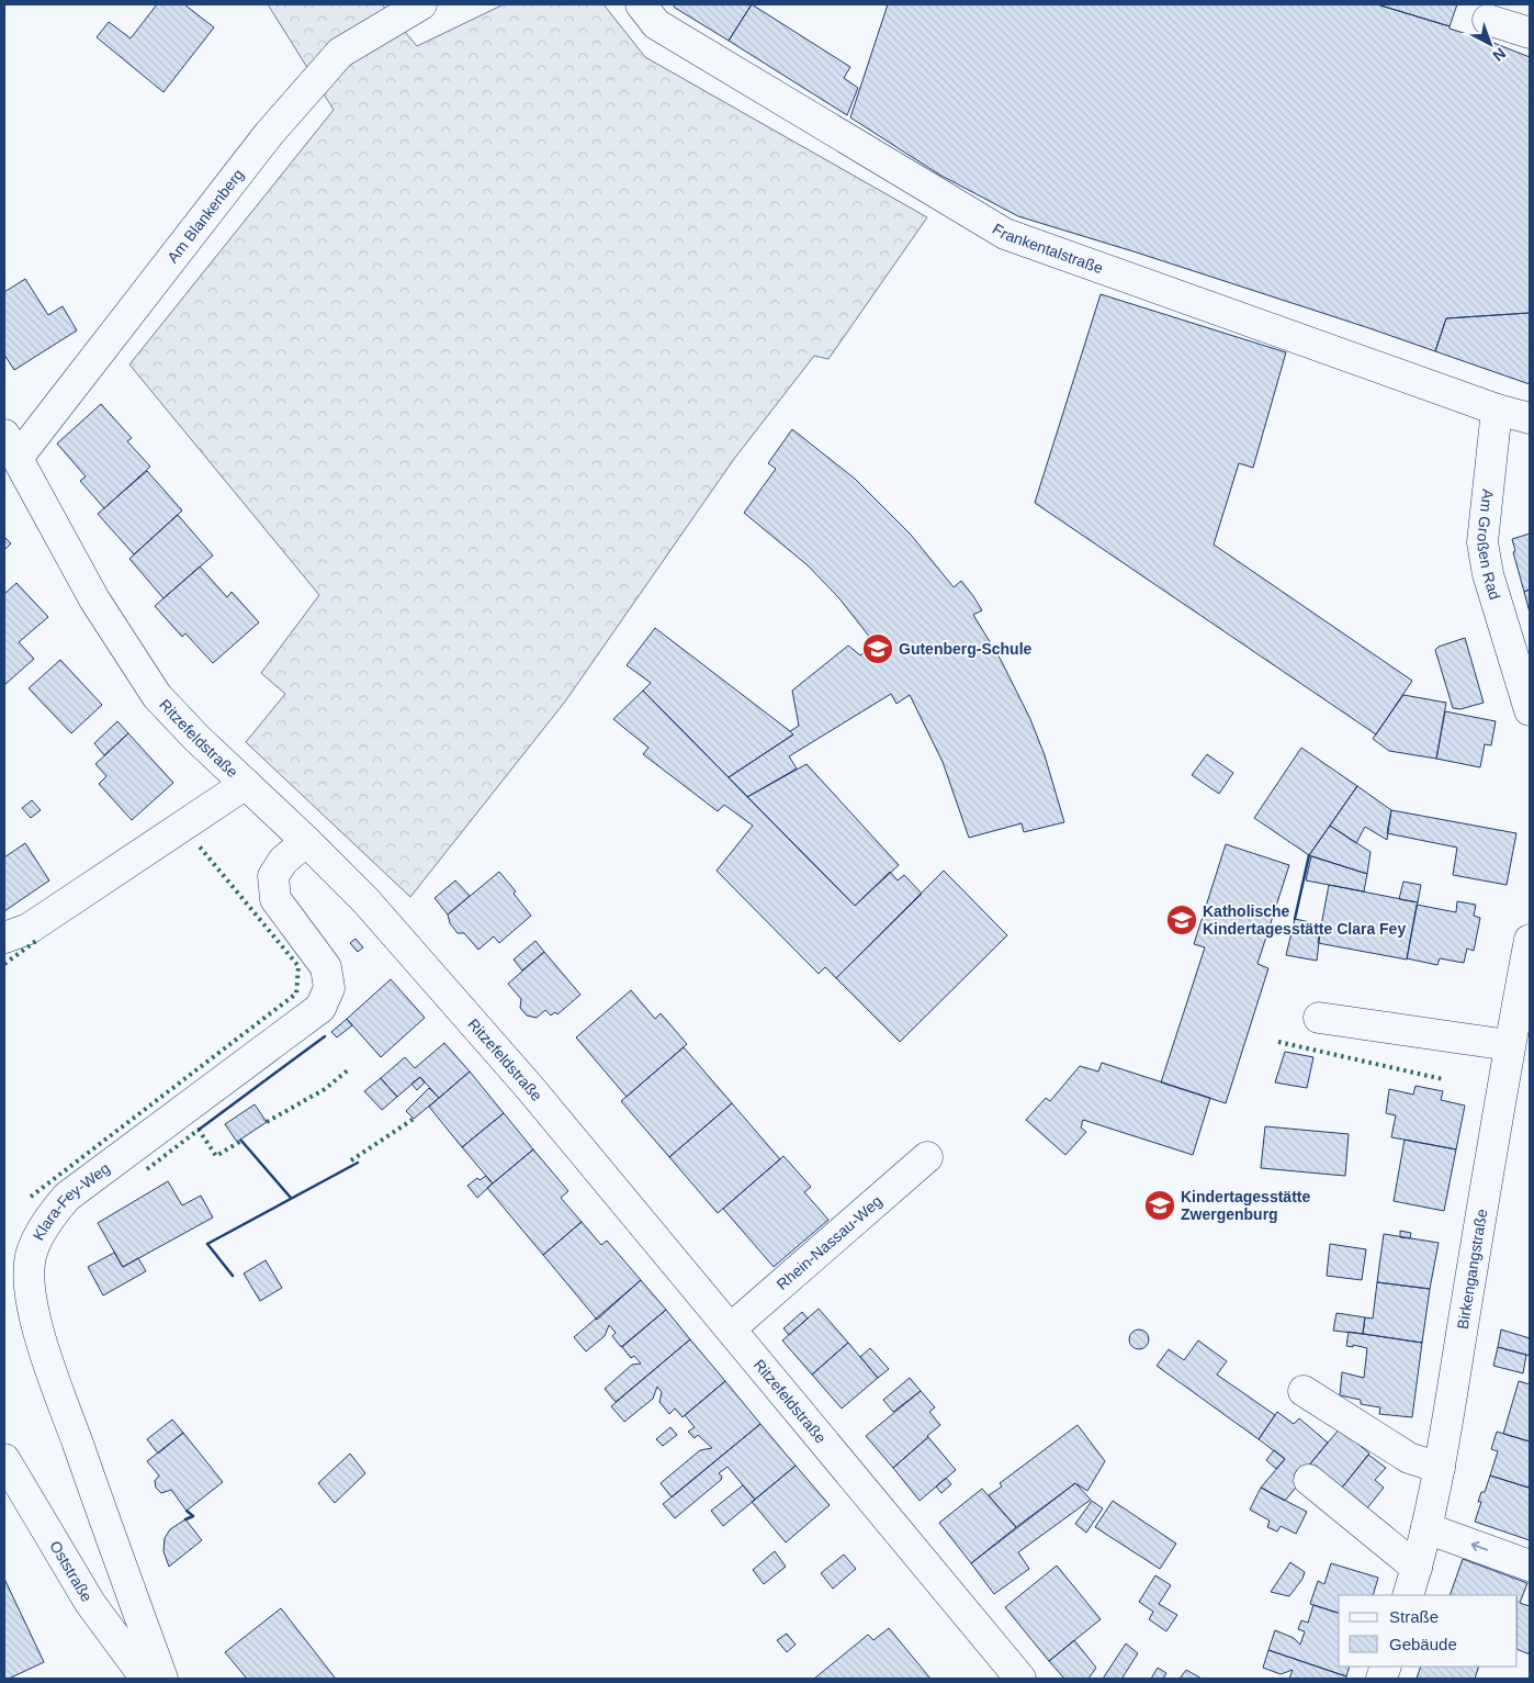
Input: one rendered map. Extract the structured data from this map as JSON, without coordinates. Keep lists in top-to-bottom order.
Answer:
{
  "streets": {
    "street": [
      "Am Blankenberg",
      "Frankentalstraße",
      "Am Großen Rad",
      "Ritzefeldstraße",
      "Klara-Fey-Weg",
      "Rhein-Nassau-Weg",
      "Birkengangstraße",
      "Oststraße"
    ]
  },
  "crossings": [
    ["Am Blankenberg", "Ritzefeldstraße"],
    ["Frankentalstraße", "Am Großen Rad"],
    ["Ritzefeldstraße", "Klara-Fey-Weg"],
    ["Ritzefeldstraße", "Rhein-Nassau-Weg"]
  ],
  "places": {
    "school or university": ["Gutenberg-Schule", "Katholische Kindertagesstätte Clara Fey", "Kindertagesstätte Zwergenburg"]
  },
  "legend": ["Straße", "Gebäude"],
  "north": "bottom right"
}
